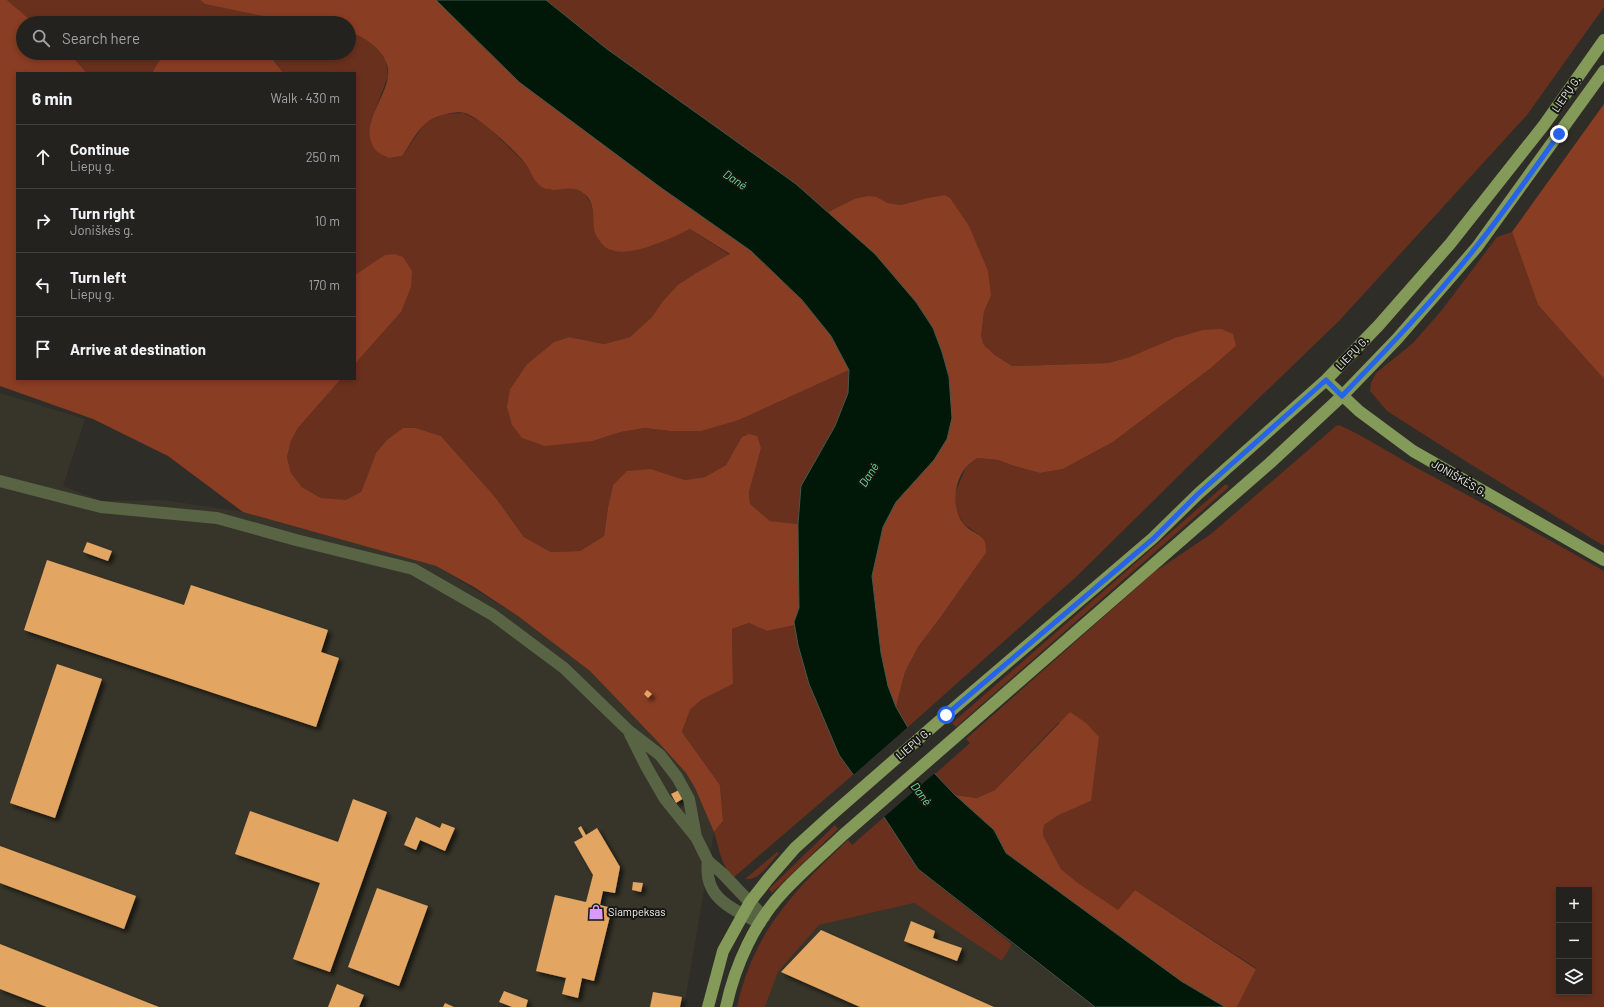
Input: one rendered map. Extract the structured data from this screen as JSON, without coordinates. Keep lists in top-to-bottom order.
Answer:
{
  "streets": {
    "main road": ["LIEPŲ G.", "JONIŠKĖS G."]
  },
  "crossings": [
    ["LIEPŲ G.", "JONIŠKĖS G."]
  ],
  "water": ["Danė"],
  "places": {
    "shop": ["Siampeksas"]
  },
  "page": {
    "search": "Search here",
    "heading": ["6 min", "Walk · 430 m"],
    "list": [
      ["Continue", "Liepų g.", "250 m"],
      ["Turn right", "Joniškės g.", "10 m"],
      ["Turn left", "Liepų g.", "170 m"],
      "Arrive at destination"
    ],
    "map_buttons": ["+", "−"]
  }
}
